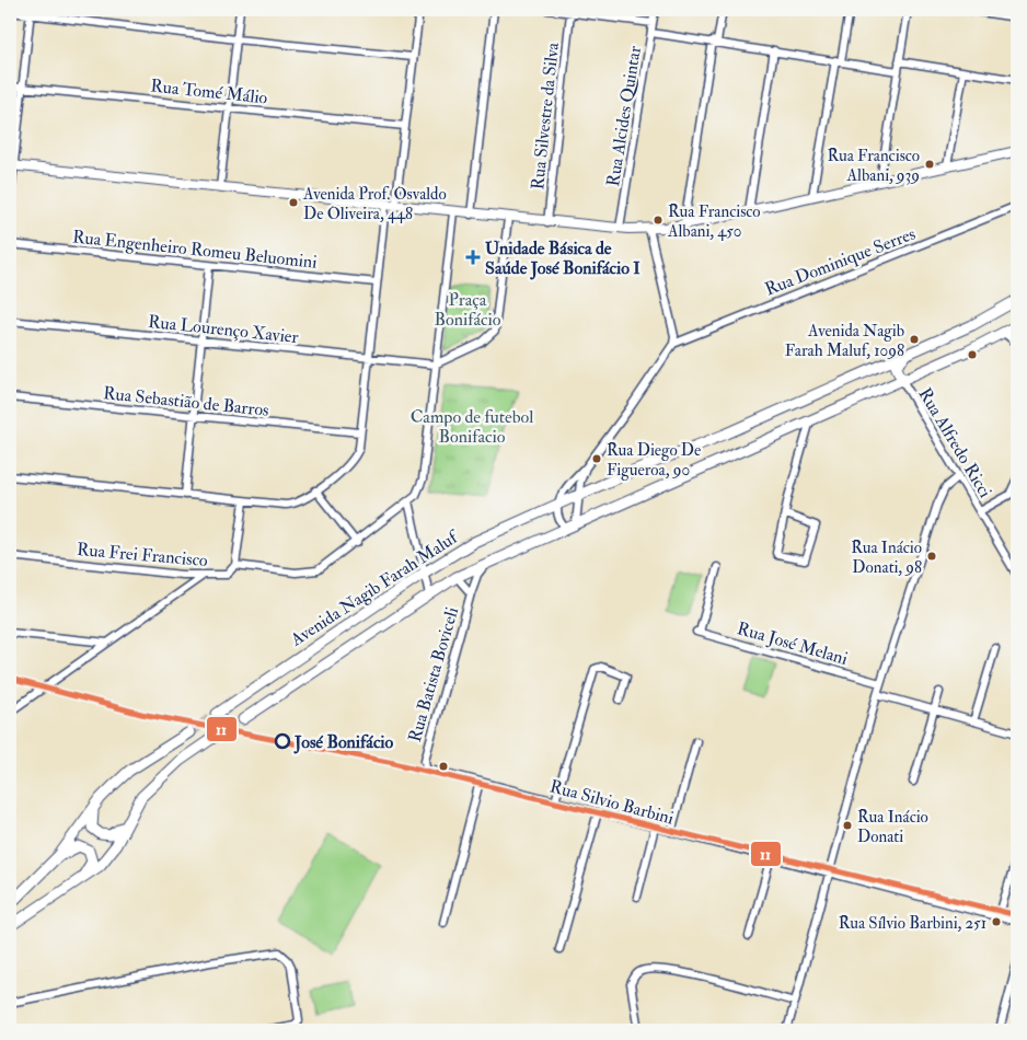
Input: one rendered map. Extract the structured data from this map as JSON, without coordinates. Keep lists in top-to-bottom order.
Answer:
{
  "streets": {
    "main road": ["Avenida Nagib Farah Maluf"],
    "street": [
      "Rua Tomé Málio",
      "Rua Silvestre da Silva",
      "Rua Alcides Quintar",
      "Rua Engenheiro Romeu Beluomini",
      "Rua Dominique Serres",
      "Rua Lourenço Xavier",
      "Rua Sebastião de Barros",
      "Rua Alfredo Ricci",
      "Rua Frei Francisco",
      "Rua José Melani",
      "Rua Batista Boviceli",
      "Rua Silvio Barbini"
    ]
  },
  "crossings": [
    ["Rua Alfredo Ricci", "Avenida Nagib Farah Maluf"],
    ["Avenida Nagib Farah Maluf", "Rua Batista Boviceli"],
    ["Rua Batista Boviceli", "Rua Silvio Barbini"]
  ],
  "parks": ["Praça Bonifácio", "Campo de futebol Bonifacio"],
  "places": {
    "other": [
      "Rua Francisco Albani, 939",
      "Avenida Prof. Osvaldo De Oliveira, 448",
      "Rua Francisco Albani, 450",
      "Avenida Nagib Farah Maluf, 1098",
      "Rua Diego De Figueroa, 90",
      "Rua Inácio Donati, 98",
      "José Bonifácio",
      "Rua Inácio Donati",
      "Rua Sílvio Barbini, 251"
    ],
    "health": ["Unidade Básica de Saúde José Bonifácio I"]
  },
  "lines": ["transit line 11"]
}
